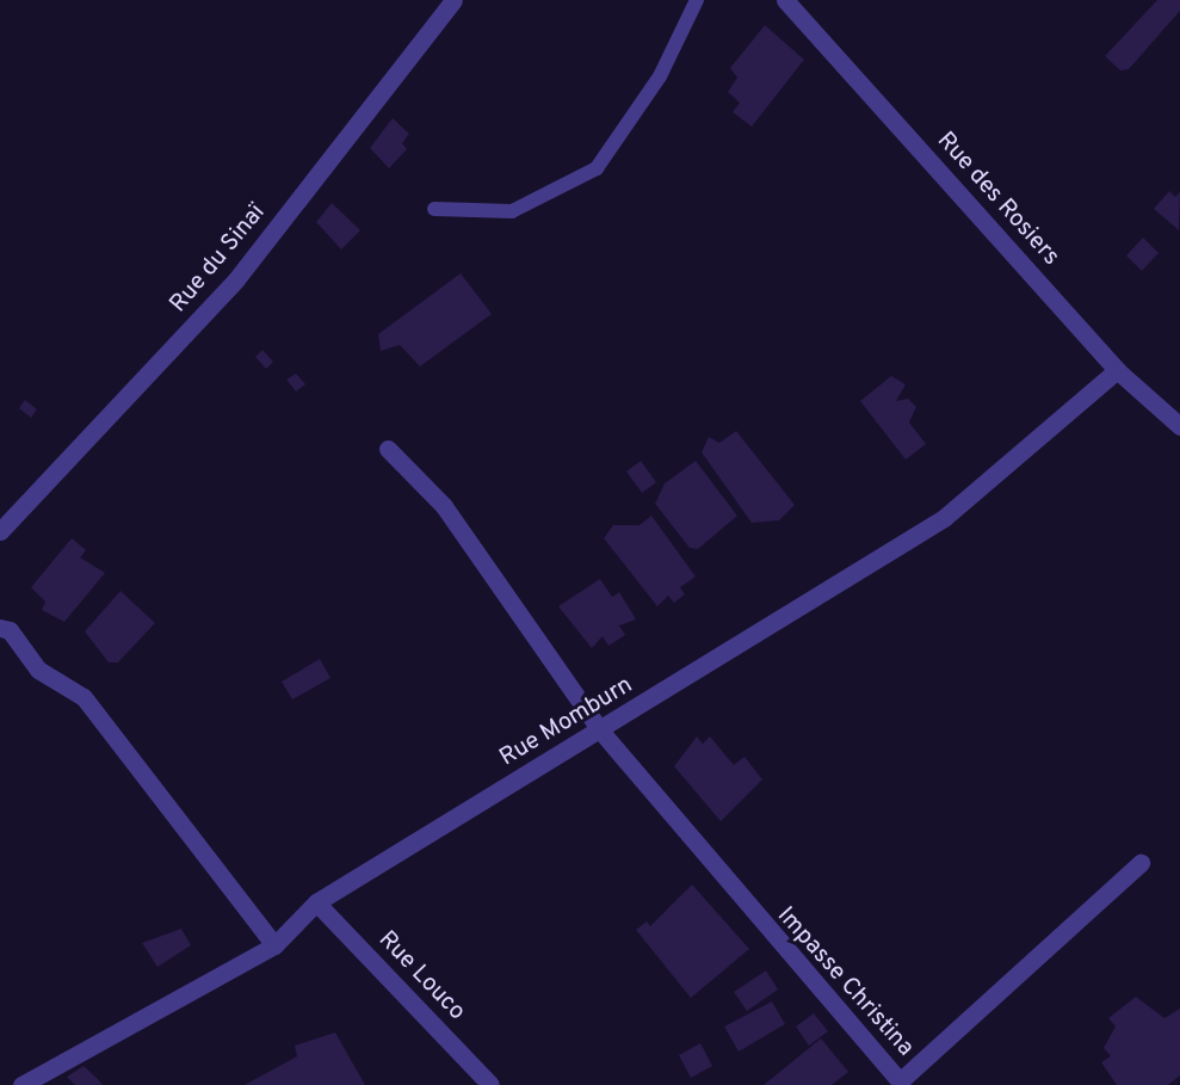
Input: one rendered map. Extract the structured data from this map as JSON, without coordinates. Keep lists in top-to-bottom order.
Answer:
{
  "streets": {
    "street": [
      "Rue des Rosiers",
      "Rue du Sinaï",
      "Rue Momburn",
      "Rue Louco",
      "Impasse Christina"
    ]
  },
  "crossings": [
    ["Rue des Rosiers", "Rue Momburn"],
    ["Rue Momburn", "Rue Louco"],
    ["Rue Momburn", "Impasse Christina"]
  ]
}
